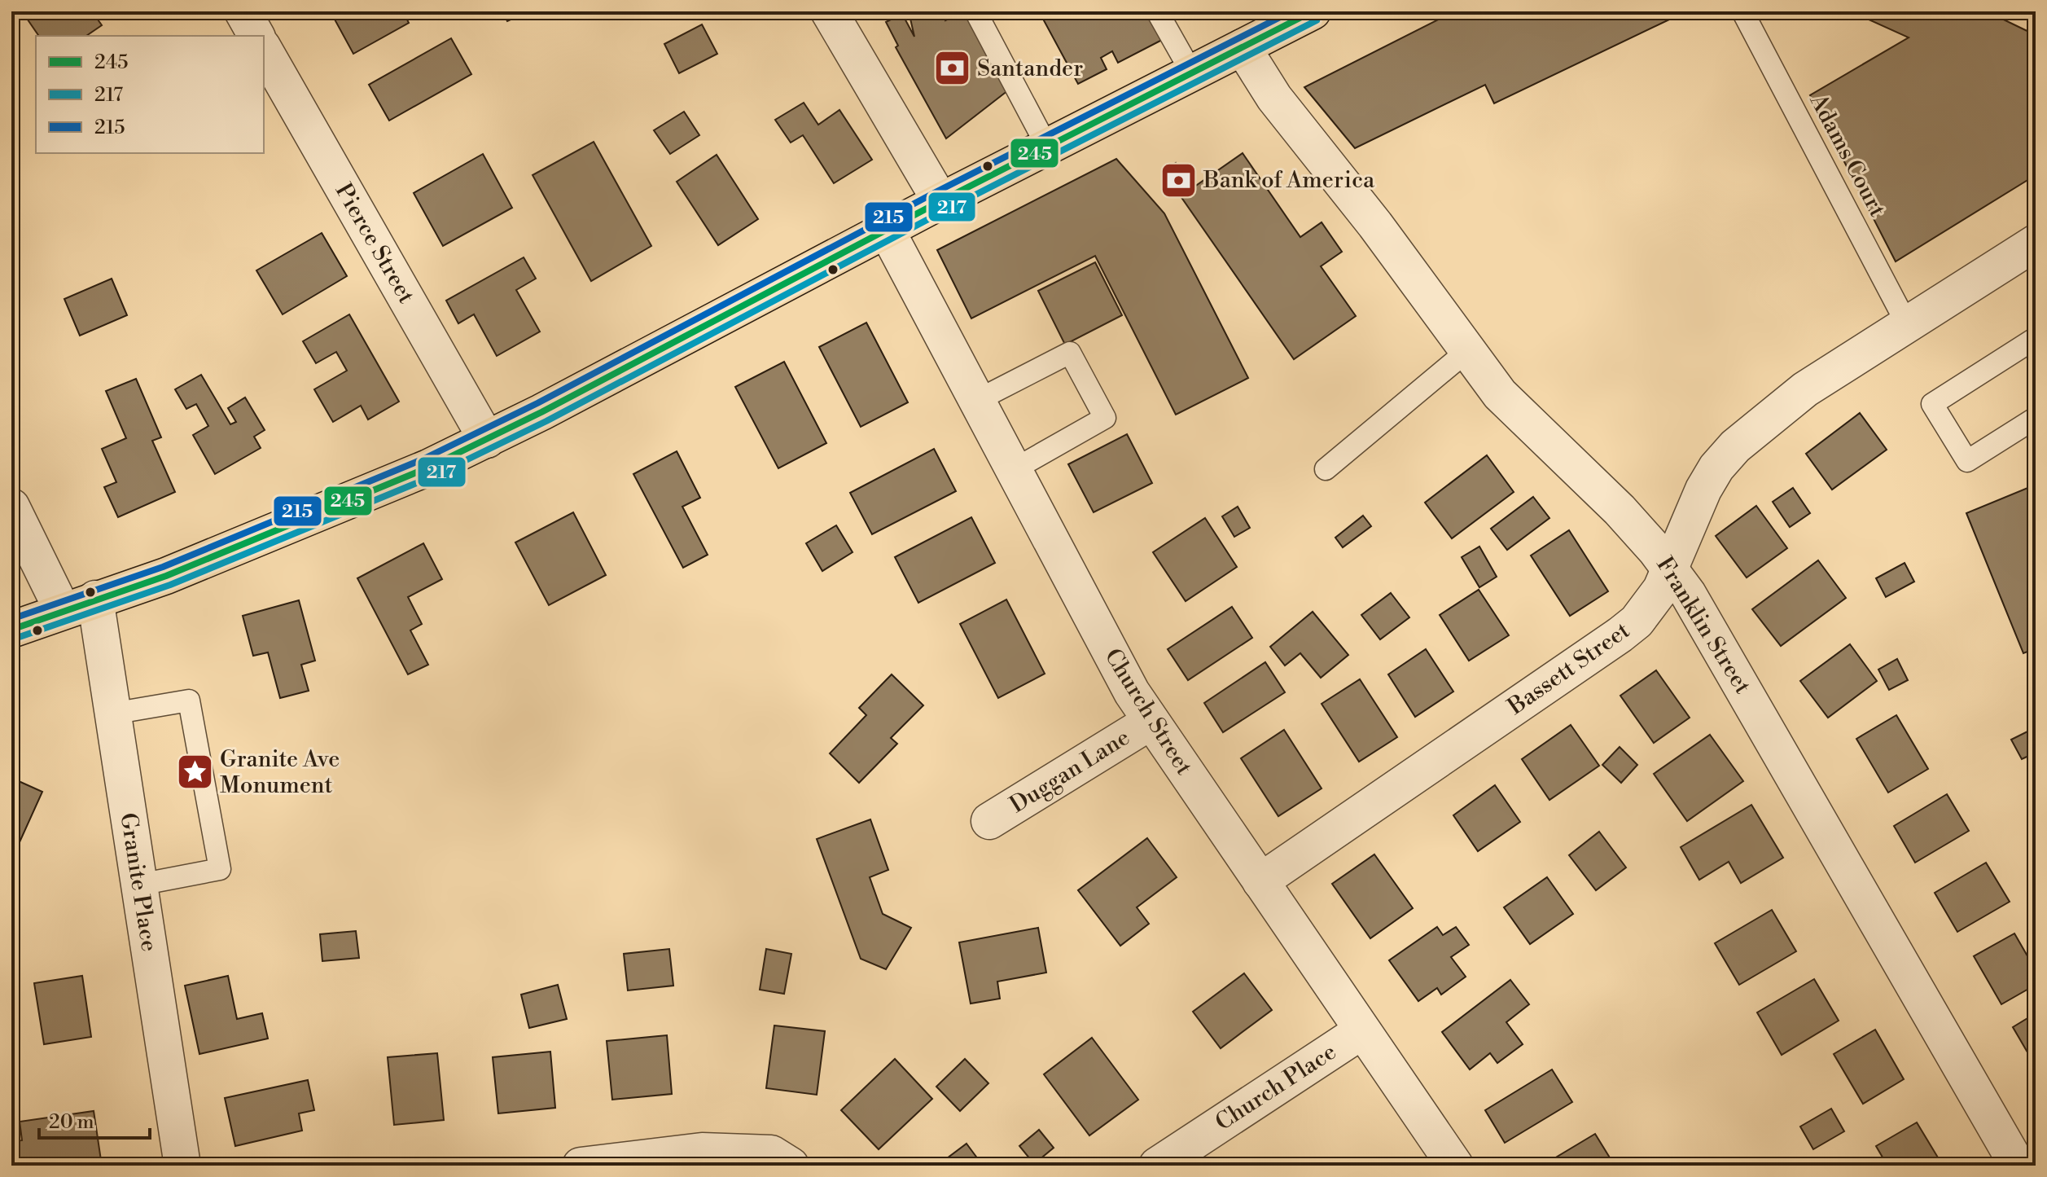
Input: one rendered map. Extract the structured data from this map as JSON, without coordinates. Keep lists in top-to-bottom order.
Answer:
{
  "streets": {
    "street": [
      "Pierce Street",
      "Franklin Street",
      "Bassett Street",
      "Church Street",
      "Duggan Lane",
      "Granite Place",
      "Church Place"
    ],
    "lane": ["Adams Court"]
  },
  "crossings": [
    ["Adams Court", "Bassett Street"],
    ["Franklin Street", "Bassett Street"],
    ["Bassett Street", "Church Street"],
    ["Church Street", "Duggan Lane"],
    ["Church Street", "Church Place"]
  ],
  "places": {
    "bank": ["Santander", "Bank of America"],
    "place": ["Granite Ave Monument"]
  },
  "lines": ["transit line 245", "transit line 215", "transit line 217"],
  "legend": ["245", "217", "215"],
  "scale_bar": "20 m"
}
